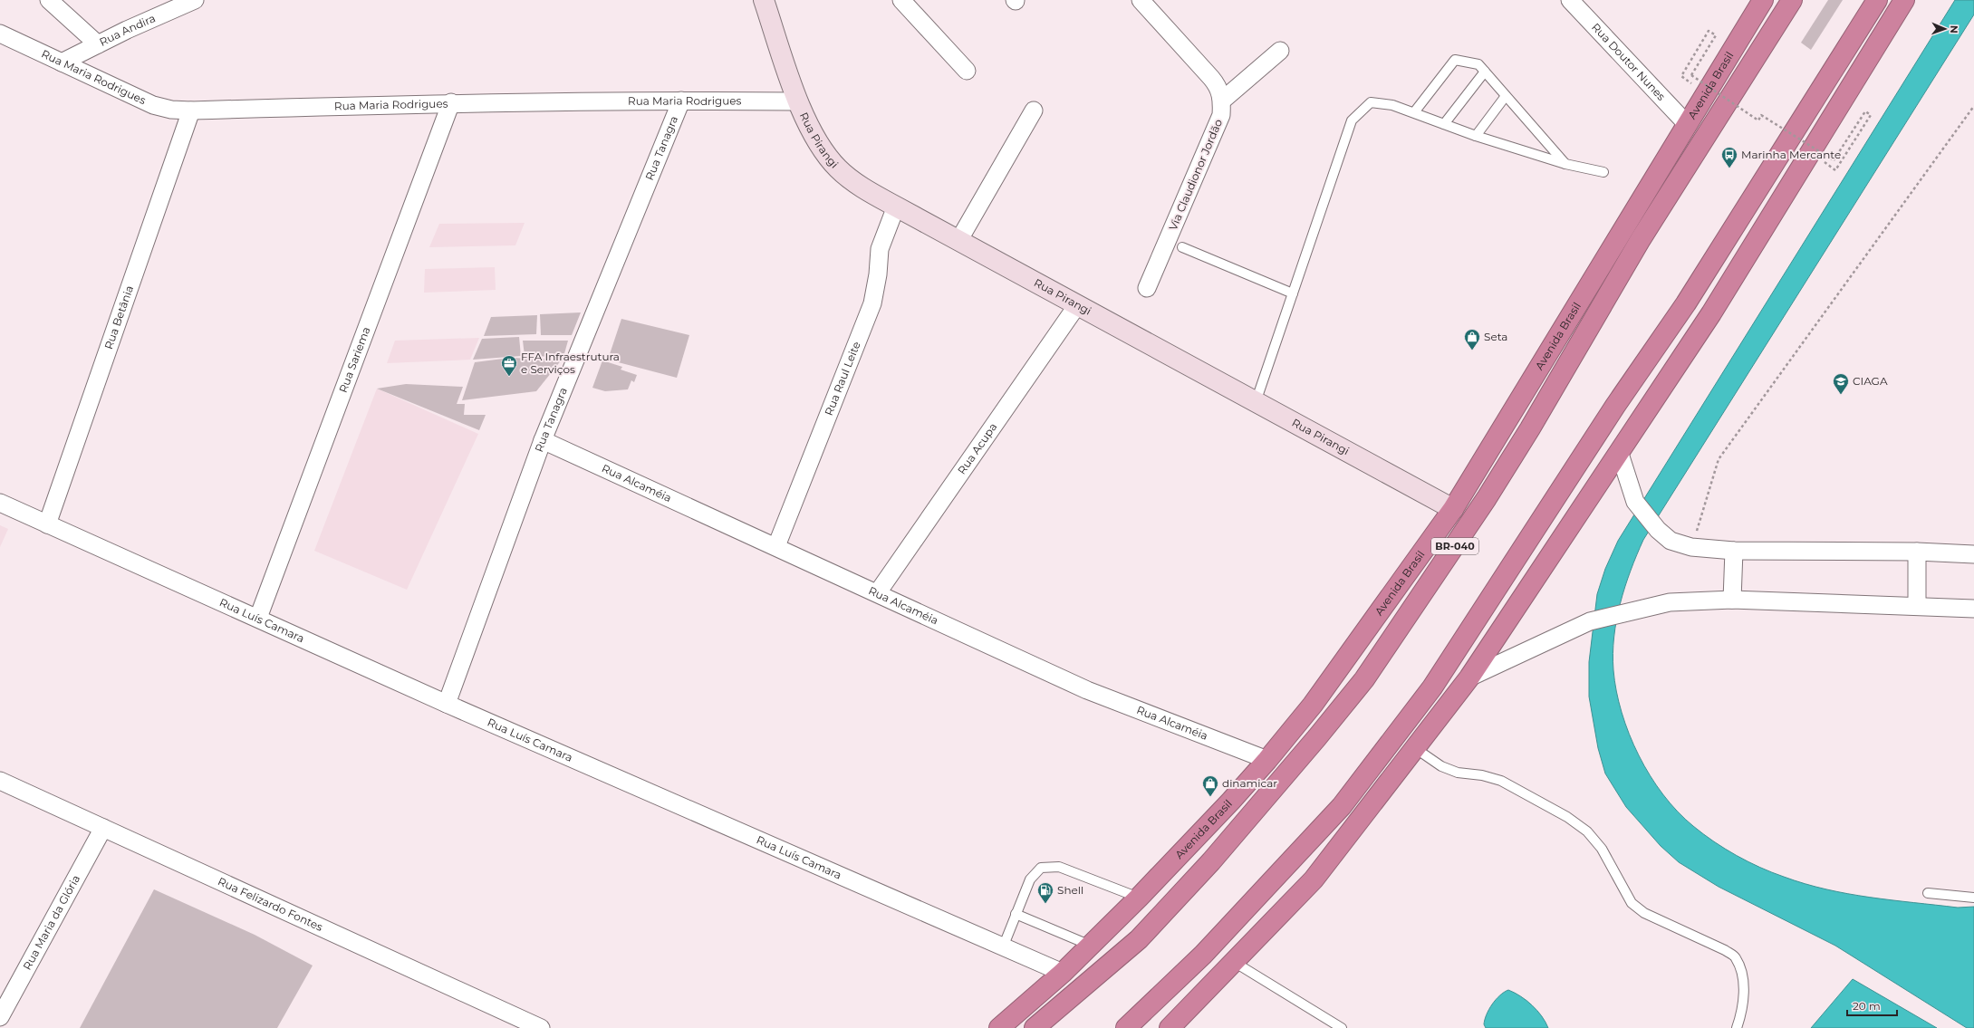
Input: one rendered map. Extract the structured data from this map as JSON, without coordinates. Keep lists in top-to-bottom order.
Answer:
{
  "streets": {
    "highway": ["Avenida Brasil", "BR-040"],
    "street": [
      "Rua Andira",
      "Rua Doutor Nunes",
      "Rua Maria Rodrigues",
      "Rua Pirangi",
      "Rua Tanagra",
      "Via Claudionor Jordão",
      "Rua Betânia",
      "Rua Sariema",
      "Rua Raul Leite",
      "Rua Acupa",
      "Rua Alcaméia",
      "Rua Luís Camara",
      "Rua Felizardo Fontes",
      "Rua Maria da Glória"
    ]
  },
  "crossings": [
    ["Rua Andira", "Rua Maria Rodrigues"],
    ["Rua Doutor Nunes", "Avenida Brasil"],
    ["Rua Maria Rodrigues", "Rua Pirangi"],
    ["Rua Maria Rodrigues", "Rua Tanagra"],
    ["Rua Maria Rodrigues", "Rua Betânia"],
    ["Rua Maria Rodrigues", "Rua Sariema"],
    ["Avenida Brasil", "Rua Pirangi"],
    ["Avenida Brasil", "Rua Alcaméia"],
    ["Avenida Brasil", "Rua Luís Camara"],
    ["Rua Pirangi", "Rua Raul Leite"],
    ["Rua Pirangi", "Rua Acupa"],
    ["Rua Tanagra", "Rua Alcaméia"],
    ["Rua Tanagra", "Rua Luís Camara"],
    ["Rua Betânia", "Rua Luís Camara"],
    ["Rua Sariema", "Rua Luís Camara"],
    ["Rua Raul Leite", "Rua Alcaméia"],
    ["Rua Acupa", "Rua Alcaméia"],
    ["Rua Felizardo Fontes", "Rua Maria da Glória"]
  ],
  "places": {
    "bus stop": ["Marinha Mercante"],
    "shop": ["Seta", "dinamicar"],
    "office": ["FFA Infraestrutura e Serviços"],
    "school or university": ["CIAGA"],
    "fuel station": ["Shell"]
  },
  "scale_bar": "20 m",
  "north": "right"
}
